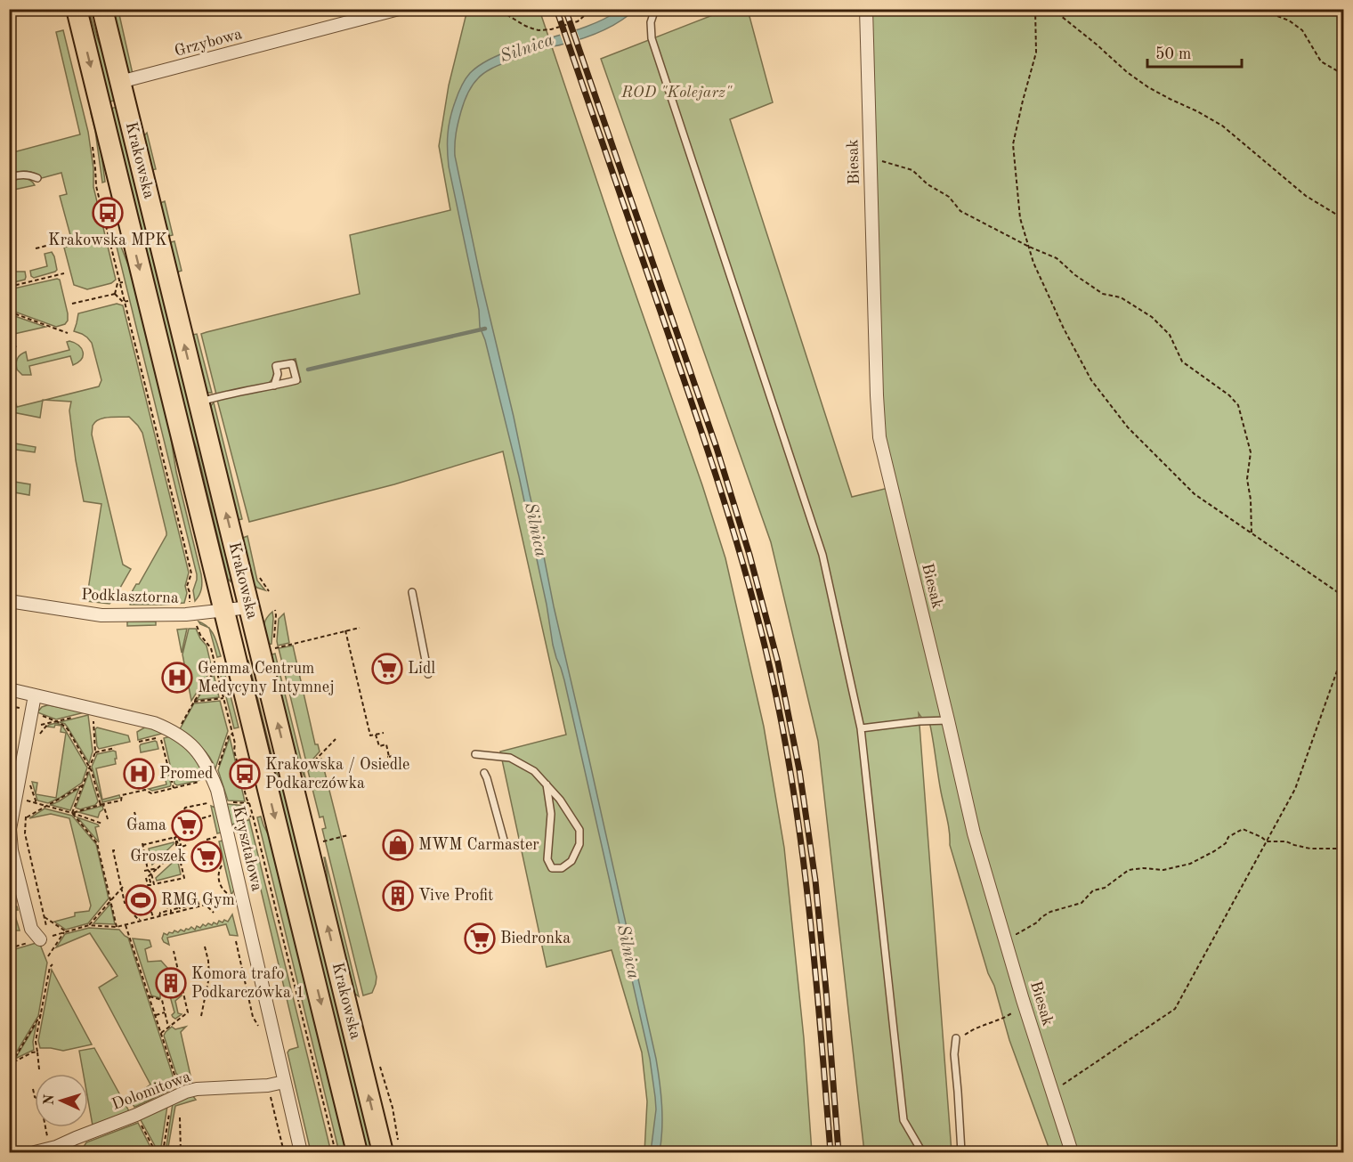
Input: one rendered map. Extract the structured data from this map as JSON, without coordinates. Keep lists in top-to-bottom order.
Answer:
{
  "streets": {
    "main road": ["Krakowska"],
    "street": [
      "Grzybowa",
      "Biesak",
      "Podklasztorna",
      "Kryształowa",
      "Dolomitowa"
    ]
  },
  "crossings": [
    ["Grzybowa", "Krakowska"],
    ["Krakowska", "Podklasztorna"],
    ["Kryształowa", "Dolomitowa"]
  ],
  "water": ["Silnica"],
  "parks": ["ROD \"Kolejarz\""],
  "places": {
    "bus stop": ["Krakowska MPK", "Krakowska / Osiedle Podkarczówka"],
    "supermarket": [
      "Lidl",
      "Gama",
      "Groszek",
      "Biedronka"
    ],
    "hospital": ["Gemma Centrum Medycyny Intymnej", "Promed"],
    "shop": ["MWM Carmaster"],
    "building": ["Vive Profit", "Komora trafo Podkarczówka 1"],
    "sports": ["RMG Gym"]
  },
  "scale_bar": "50 m",
  "north": "left"
}
